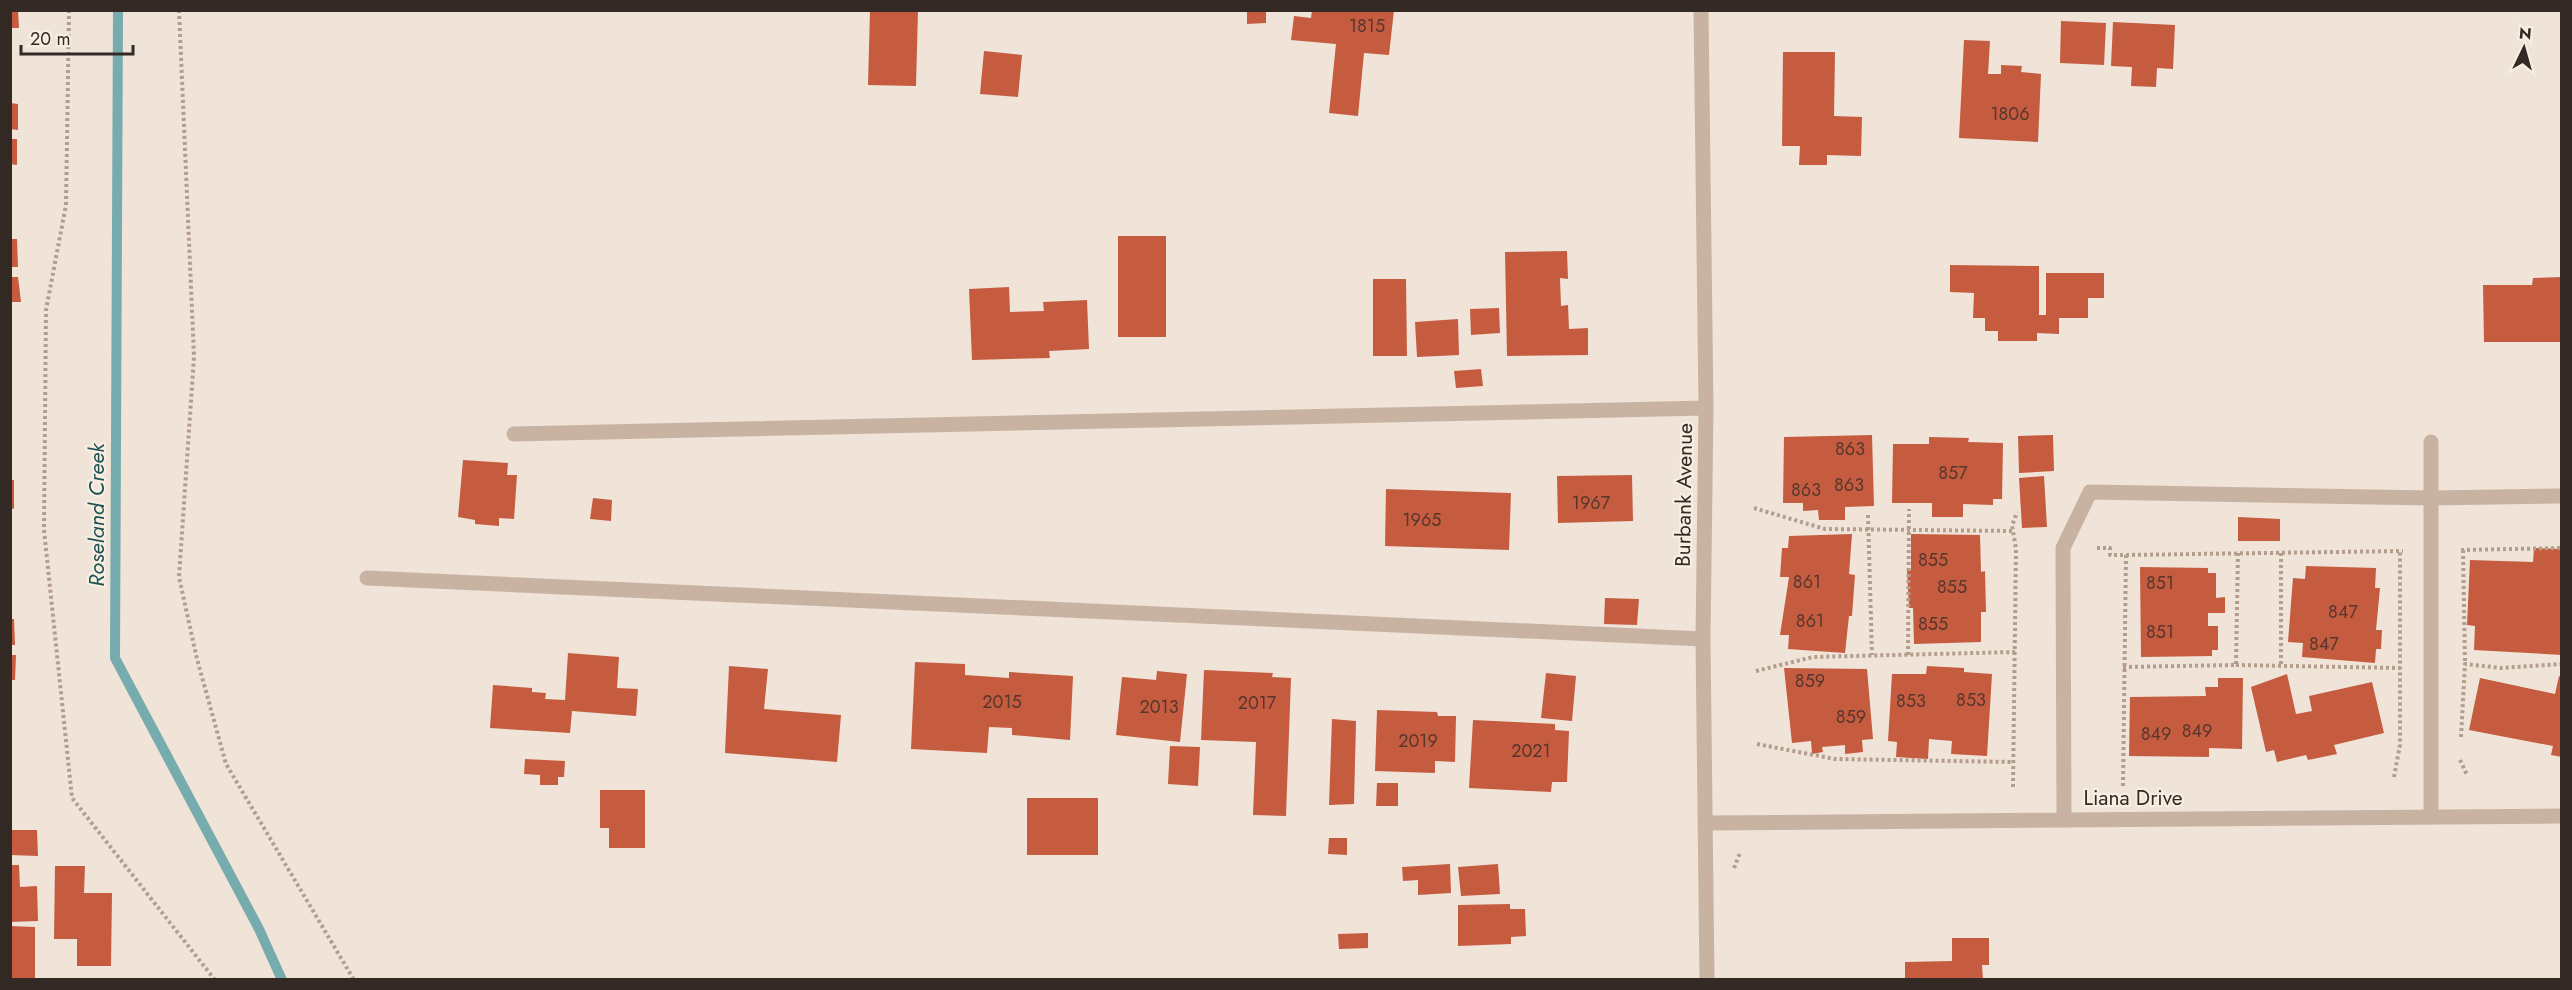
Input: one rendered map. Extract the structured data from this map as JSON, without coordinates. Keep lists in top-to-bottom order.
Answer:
{
  "streets": {
    "street": ["Burbank Avenue", "Liana Drive"]
  },
  "crossings": [
    ["Burbank Avenue", "Liana Drive"]
  ],
  "water": ["Roseland Creek"],
  "house_numbers": [
    "1815",
    "1806",
    "863",
    "857",
    "863",
    "863",
    "1967",
    "1965",
    "855",
    "861",
    "851",
    "855",
    "847",
    "861",
    "855",
    "851",
    "847",
    "859",
    "853",
    "853",
    "2015",
    "2017",
    "2013",
    "859",
    "849",
    "849",
    "2019",
    "2021"
  ],
  "scale_bar": "20 m",
  "north": "top"
}
